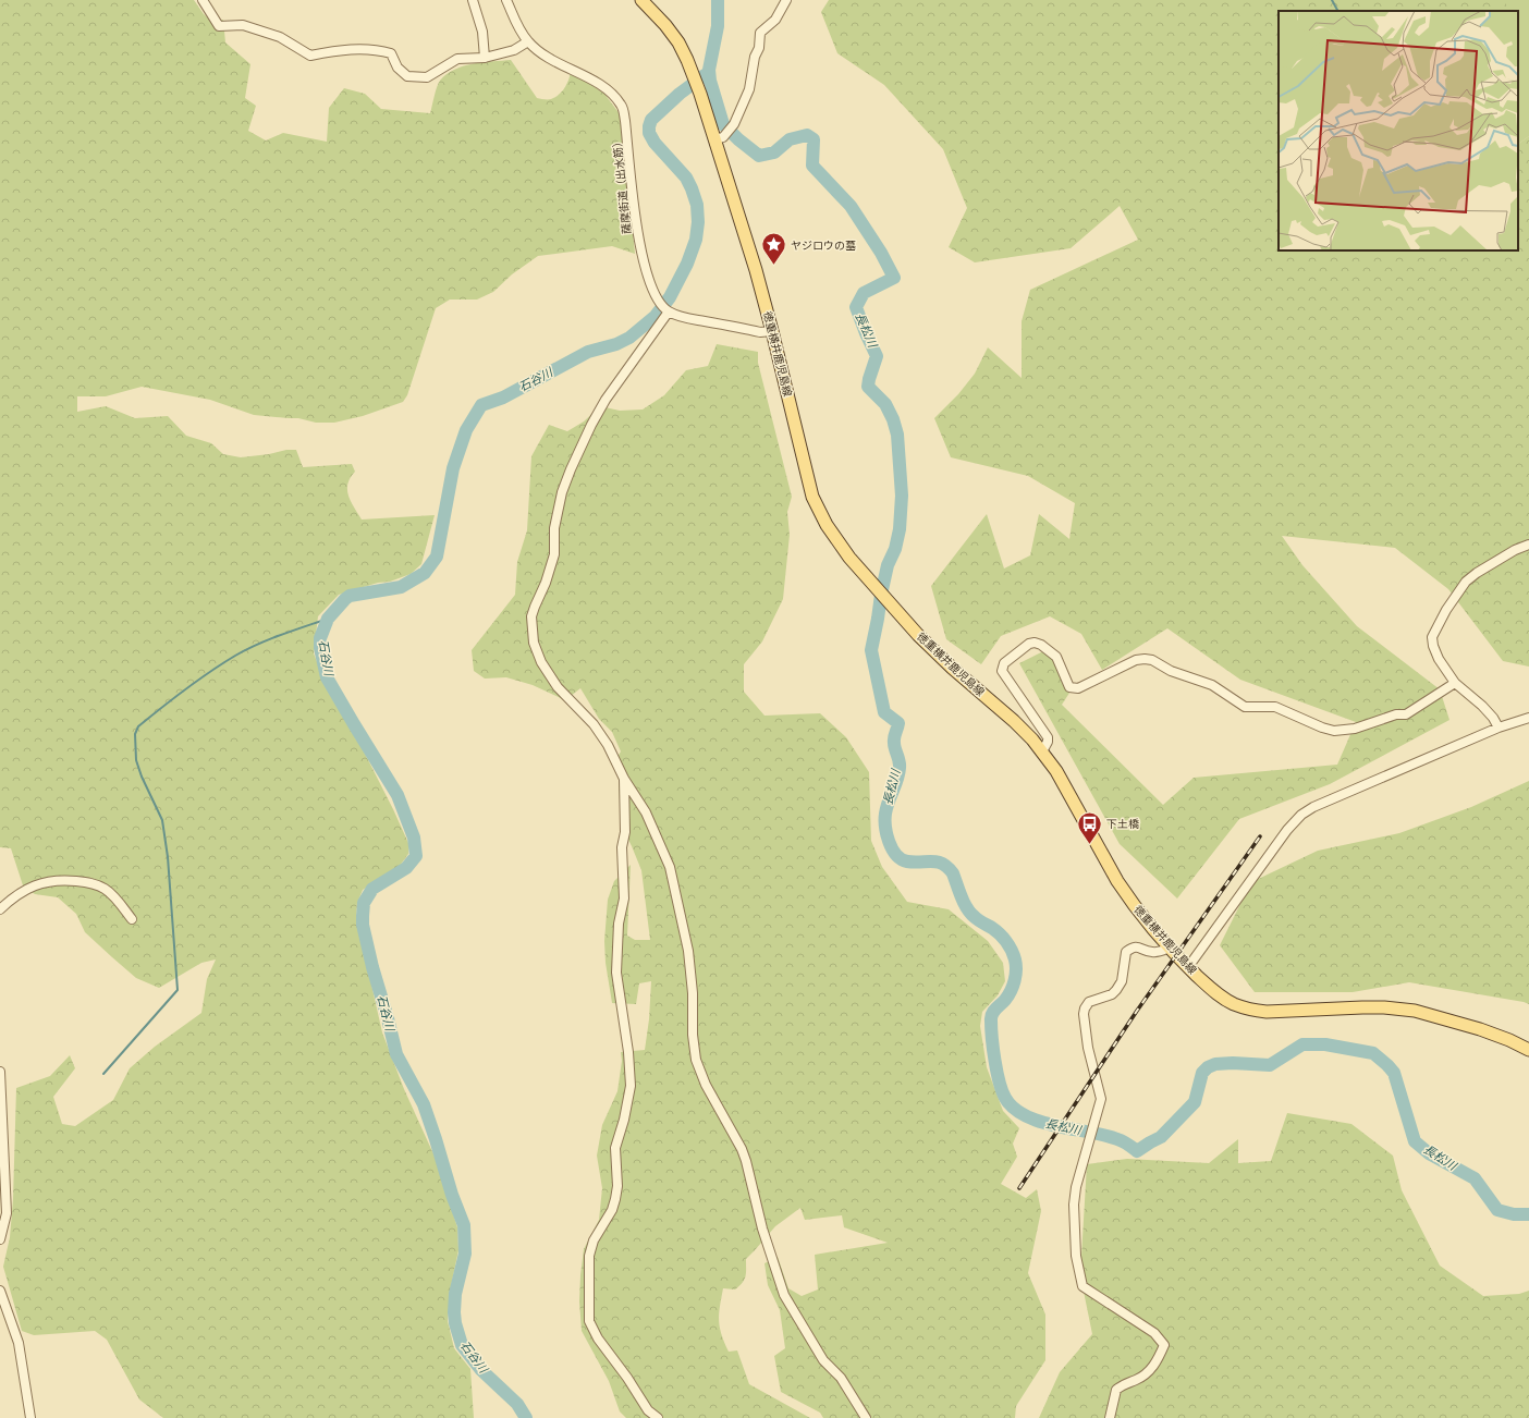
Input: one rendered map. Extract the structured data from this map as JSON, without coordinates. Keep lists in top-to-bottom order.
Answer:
{
  "streets": {
    "main road": ["徳重横井鹿児島線"],
    "street": ["薩摩街道（出水筋）"]
  },
  "crossings": [
    ["薩摩街道（出水筋）", "徳重横井鹿児島線"]
  ],
  "water": ["長松川", "石谷川"],
  "places": {
    "place": ["ヤジロウの墓"],
    "bus stop": ["下土橋"]
  }
}
